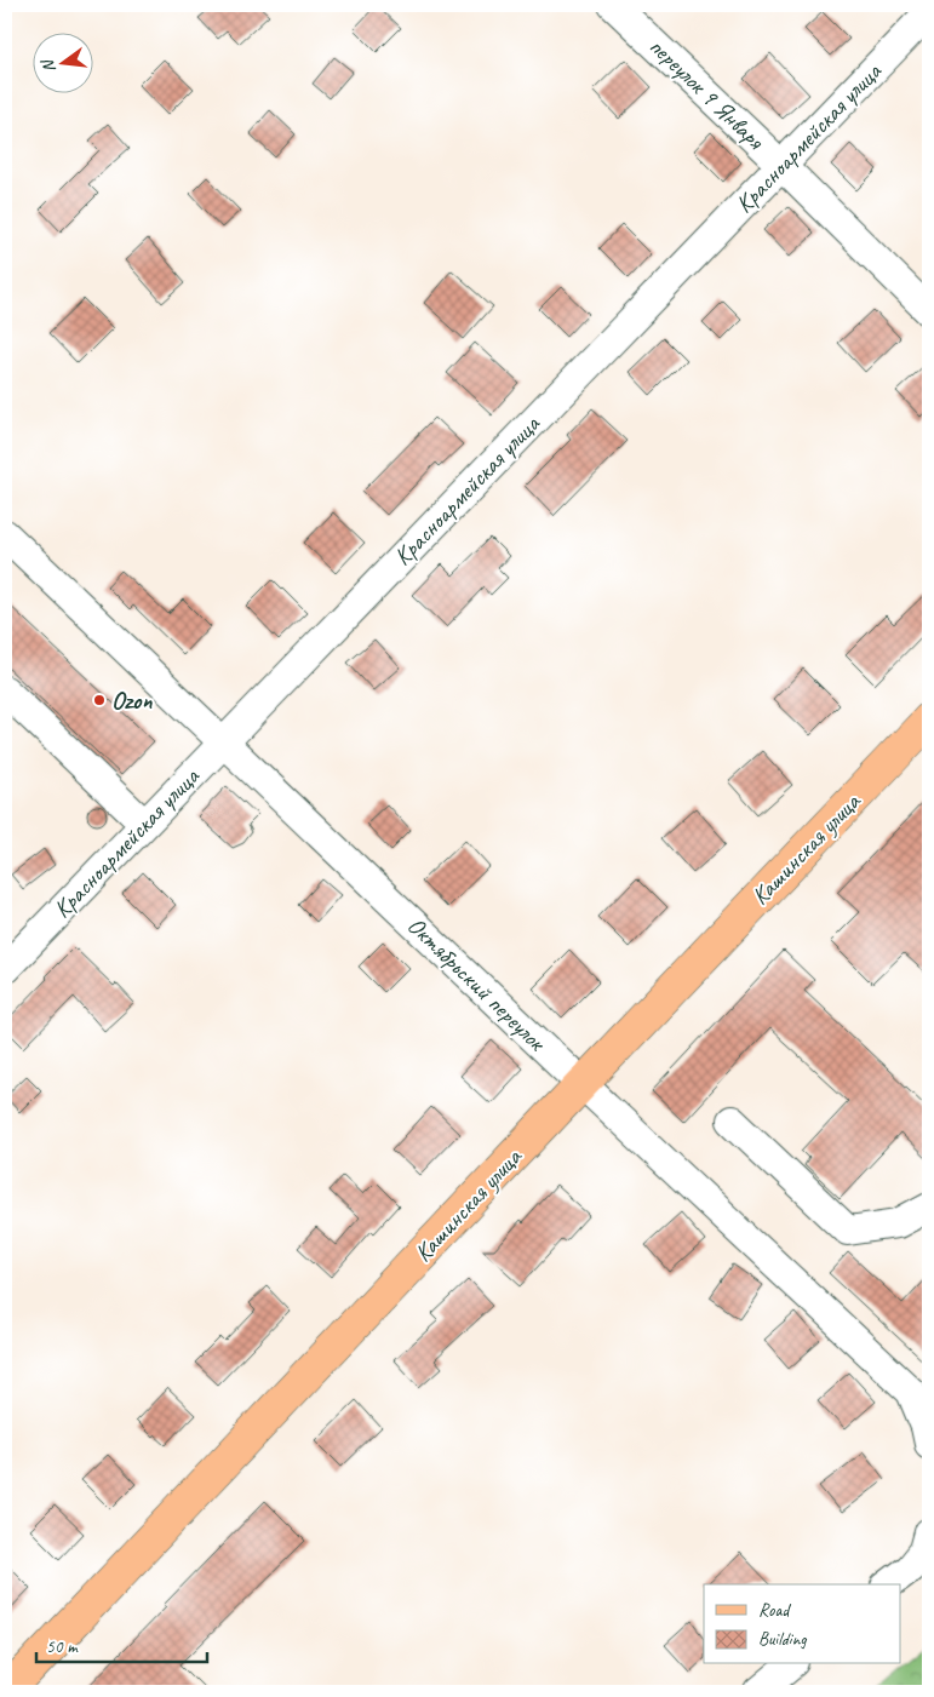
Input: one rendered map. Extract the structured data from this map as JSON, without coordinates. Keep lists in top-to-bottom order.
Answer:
{
  "streets": {
    "main road": ["Кашинская улица"],
    "street": ["переулок 9 Января", "Красноармейская улица", "Октябрьский переулок"]
  },
  "crossings": [
    ["переулок 9 Января", "Красноармейская улица"],
    ["Красноармейская улица", "Октябрьский переулок"],
    ["Кашинская улица", "Октябрьский переулок"]
  ],
  "places": ["Ozon"],
  "legend": ["Road", "Building"],
  "scale_bar": "50 m",
  "north": "left"
}
